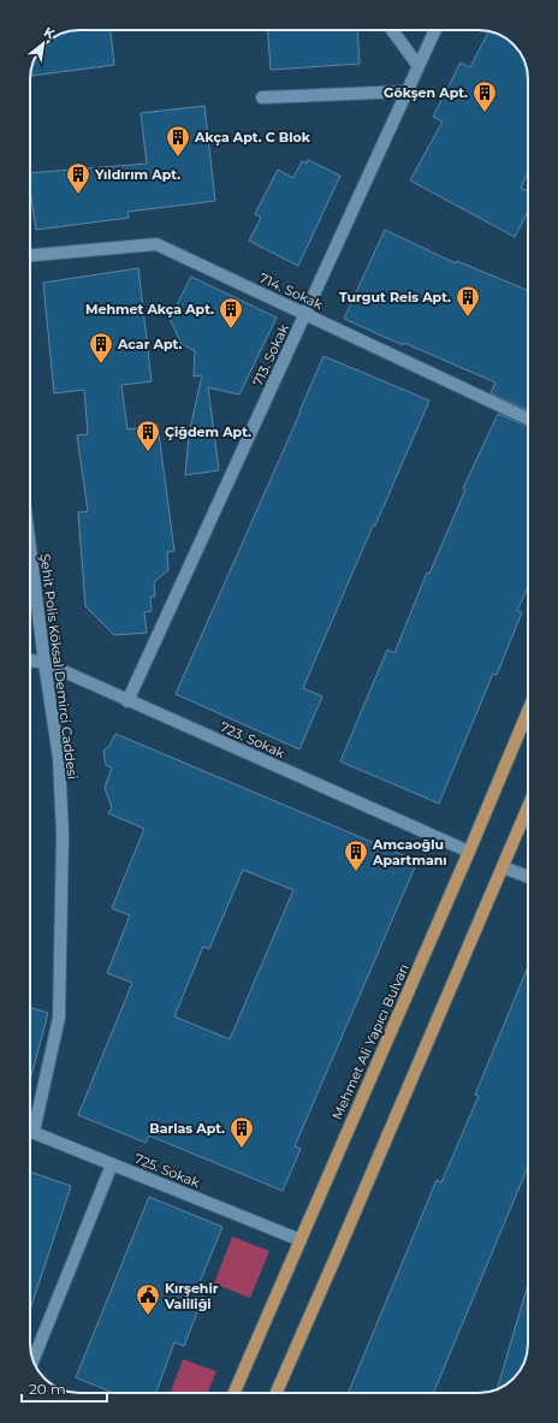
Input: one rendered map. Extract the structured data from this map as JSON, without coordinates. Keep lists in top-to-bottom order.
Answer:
{
  "streets": {
    "main road": ["Mehmet Ali Yapıcı Bulvarı"],
    "street": [
      "714. Sokak",
      "713. Sokak",
      "Şehit Polis Köksal Demirci Caddesi",
      "723. Sokak",
      "725. Sokak"
    ]
  },
  "crossings": [
    ["714. Sokak", "713. Sokak"],
    ["713. Sokak", "723. Sokak"],
    ["Şehit Polis Köksal Demirci Caddesi", "723. Sokak"],
    ["723. Sokak", "Mehmet Ali Yapıcı Bulvarı"],
    ["Mehmet Ali Yapıcı Bulvarı", "725. Sokak"]
  ],
  "places": {
    "building": [
      "Gökşen Apt.",
      "Akça Apt. C Blok",
      "Yıldırım Apt.",
      "Turgut Reis Apt.",
      "Mehmet Akça Apt.",
      "Acar Apt.",
      "Çiğdem Apt.",
      "Amcaoğlu Apartmanı",
      "Barlas Apt."
    ],
    "public building": ["Kırşehir Valiliği"]
  },
  "scale_bar": "20 m",
  "north": "top right"
}
